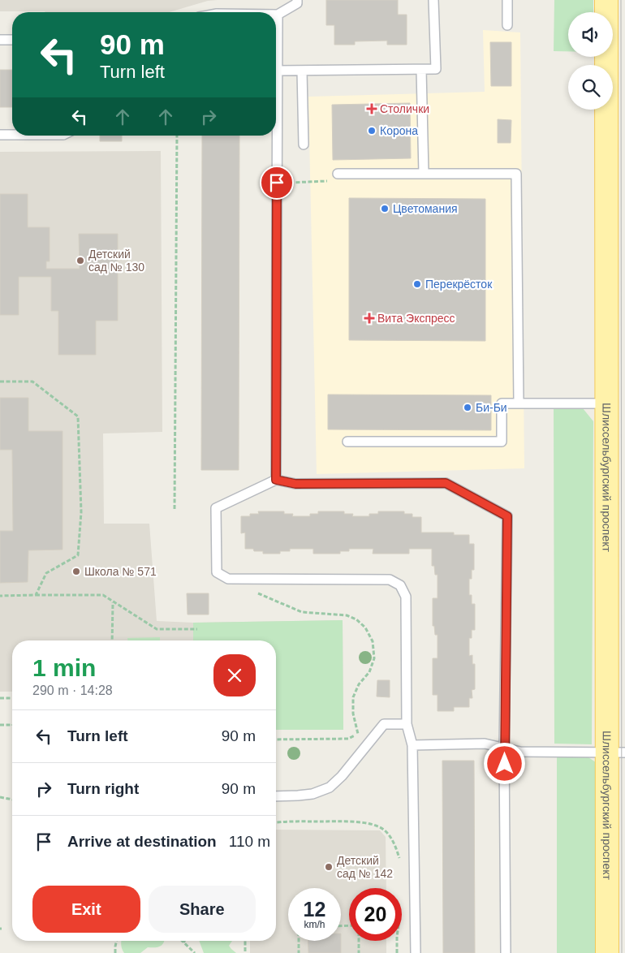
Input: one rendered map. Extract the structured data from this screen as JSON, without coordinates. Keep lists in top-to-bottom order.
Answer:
{
  "streets": {
    "main road": ["Шлиссельбургский проспект"]
  },
  "places": {
    "health": ["Столички", "Вита Экспресс"],
    "other": [
      "Корона",
      "Цветомания",
      "Детский сад № 130",
      "Перекрёсток",
      "Би-Би",
      "Школа № 571",
      "Детский сад № 142"
    ]
  },
  "page": {
    "turn": ["90 m", "Turn left"],
    "heading": ["1 min", "290 m · 14:28"],
    "list": [
      {
        "name": "Turn left",
        "value": "90 m"
      },
      {
        "name": "Turn right",
        "value": "90 m"
      },
      {
        "name": "Arrive at destination",
        "value": "110 m"
      }
    ],
    "buttons": ["Exit", "Share"],
    "speed": "12 km/h",
    "limit": "20"
  }
}
